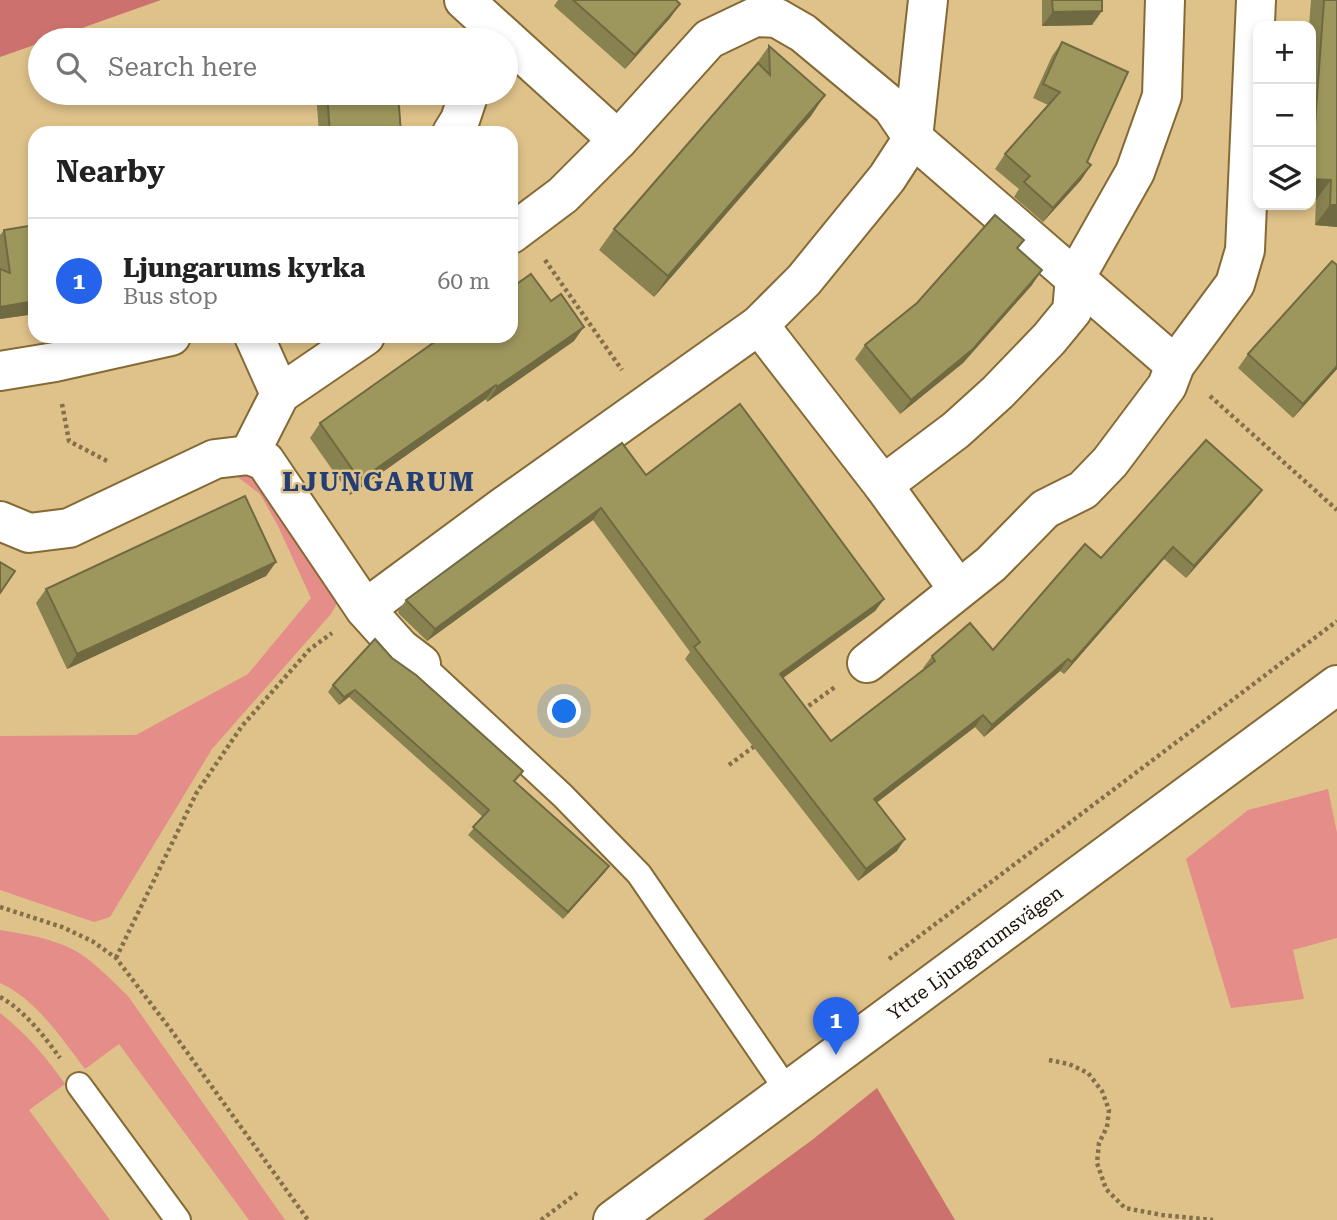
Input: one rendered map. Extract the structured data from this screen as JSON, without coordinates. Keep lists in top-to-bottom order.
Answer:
{
  "streets": {
    "street": ["Yttre Ljungarumsvägen"]
  },
  "districts": ["LJUNGARUM"],
  "page": {
    "map_buttons": ["+", "−"],
    "search": "Search here",
    "heading": "Nearby",
    "list": [
      {
        "mark": "1",
        "name": "Ljungarums kyrka",
        "note": "Bus stop",
        "value": "60 m"
      }
    ],
    "pins": "1"
  }
}
